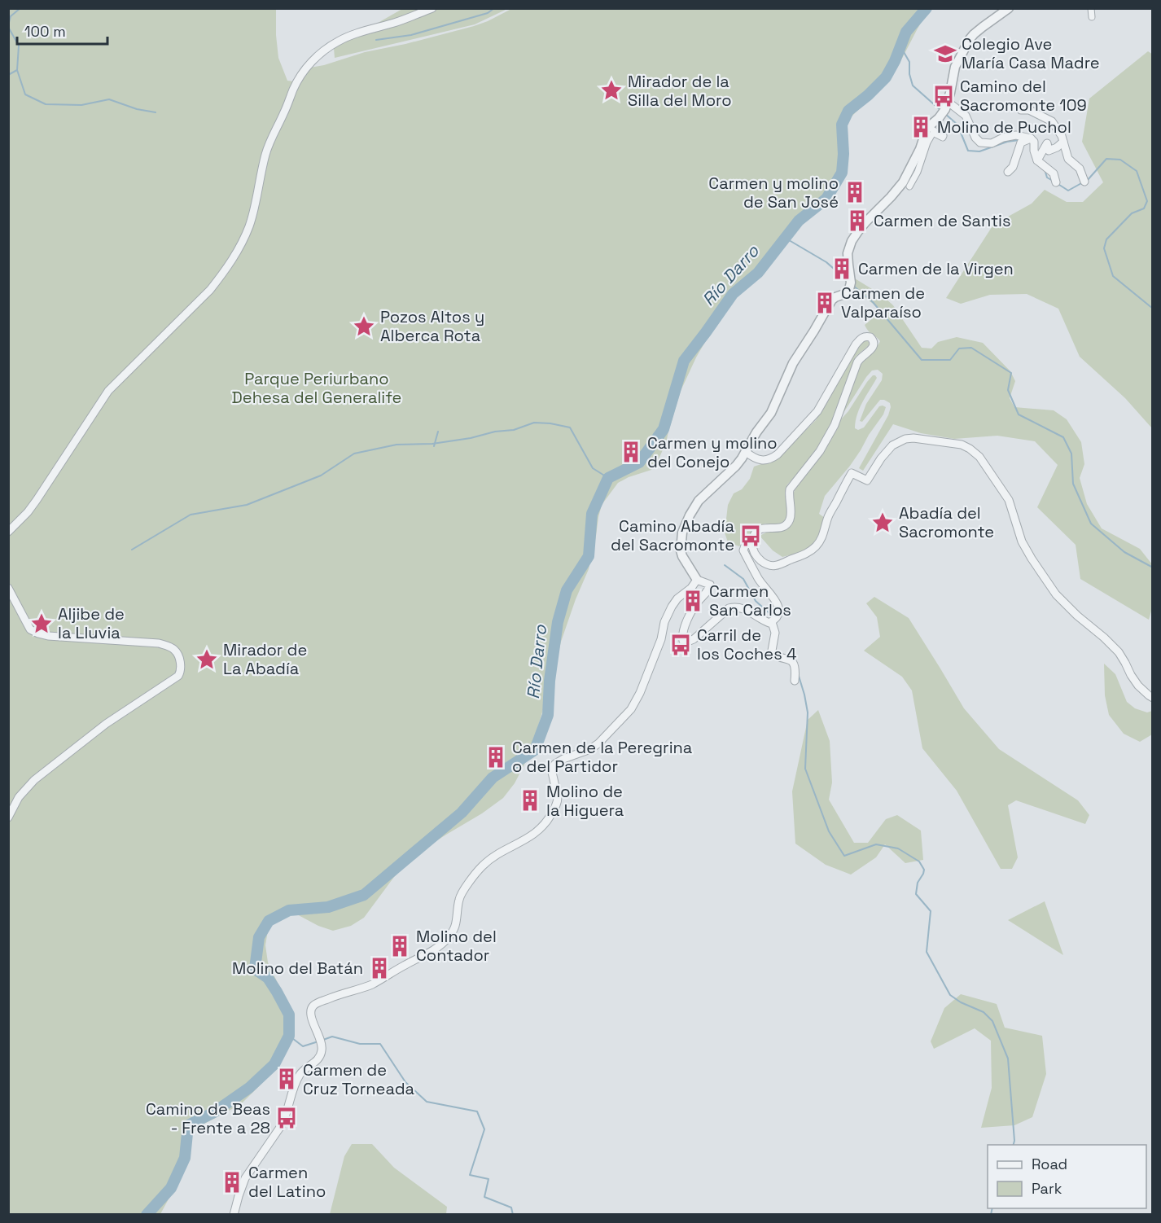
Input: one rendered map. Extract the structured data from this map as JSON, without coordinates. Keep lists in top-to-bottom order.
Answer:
{
  "water": ["Río Darro"],
  "parks": ["Parque Periurbano Dehesa del Generalife"],
  "places": {
    "school or university": ["Colegio Ave María Casa Madre"],
    "place": [
      "Mirador de la Silla del Moro",
      "Pozos Altos y Alberca Rota",
      "Abadía del Sacromonte",
      "Aljibe de la Lluvia",
      "Mirador de La Abadía"
    ],
    "bus stop": [
      "Camino del Sacromonte 109",
      "Camino Abadía del Sacromonte",
      "Carril de los Coches 4",
      "Camino de Beas - Frente a 28"
    ],
    "building": [
      "Molino de Puchol",
      "Carmen y molino de San José",
      "Carmen de Santis",
      "Carmen de la Virgen",
      "Carmen de Valparaíso",
      "Carmen y molino del Conejo",
      "Carmen San Carlos",
      "Carmen de la Peregrina o del Partidor",
      "Molino de la Higuera",
      "Molino del Contador",
      "Molino del Batán",
      "Carmen de Cruz Torneada",
      "Carmen del Latino"
    ]
  },
  "legend": ["Road", "Park"],
  "scale_bar": "100 m"
}
